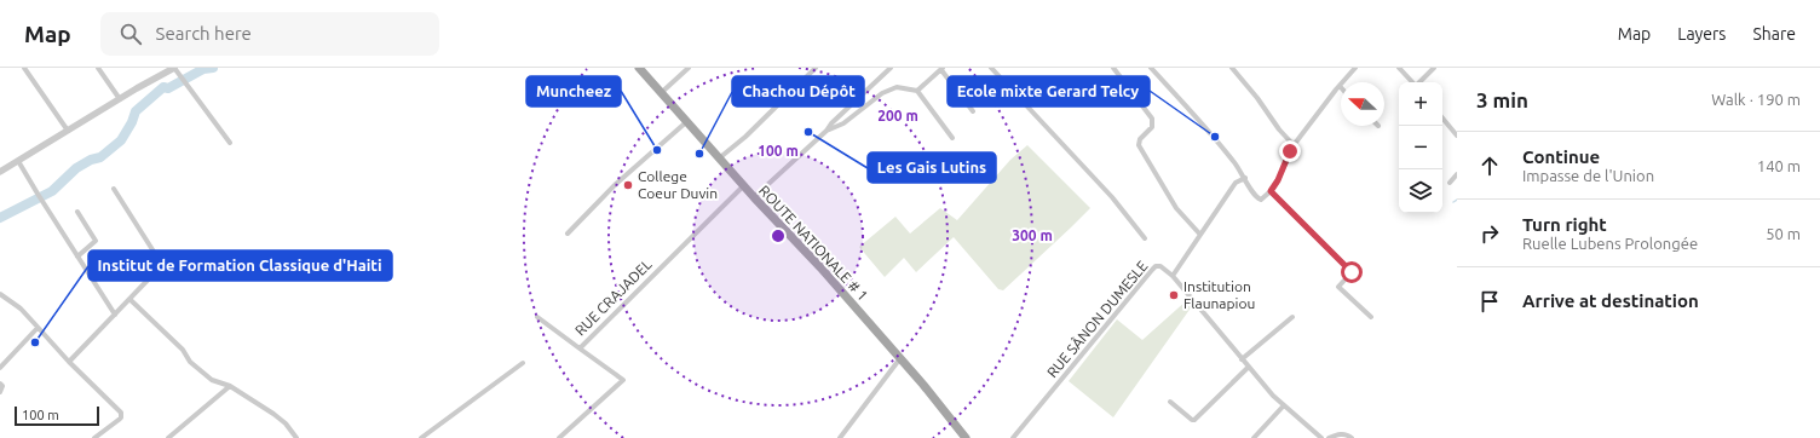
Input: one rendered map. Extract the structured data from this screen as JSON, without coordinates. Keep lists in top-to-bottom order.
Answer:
{
  "streets": {
    "main road": ["ROUTE NATIONALE # 1"],
    "street": ["RUE CRAJADEL", "RUE SÂNON DUMESLE"]
  },
  "crossings": [
    ["ROUTE NATIONALE # 1", "RUE CRAJADEL"]
  ],
  "places": [
    "Les Gais Lutins",
    "Ecole mixte Gerard Telcy",
    "Muncheez",
    "Chachou Dépôt",
    "College Coeur Duvin",
    "Institution Flaunapiou",
    "Institut de Formation Classique d'Haiti"
  ],
  "scale_bar": "100 m",
  "north": "left",
  "page": {
    "header": "Map",
    "search": "Search here",
    "nav": ["Map", "Layers", "Share"],
    "heading": ["3 min", "Walk · 190 m"],
    "map_buttons": ["+", "−"],
    "list": [
      ["Continue", "Impasse de l'Union", "140 m"],
      ["Turn right", "Ruelle Lubens Prolongée", "50 m"],
      "Arrive at destination"
    ],
    "scale": "100 m"
  },
  "rings": ["200 m", "100 m", "300 m"]
}
